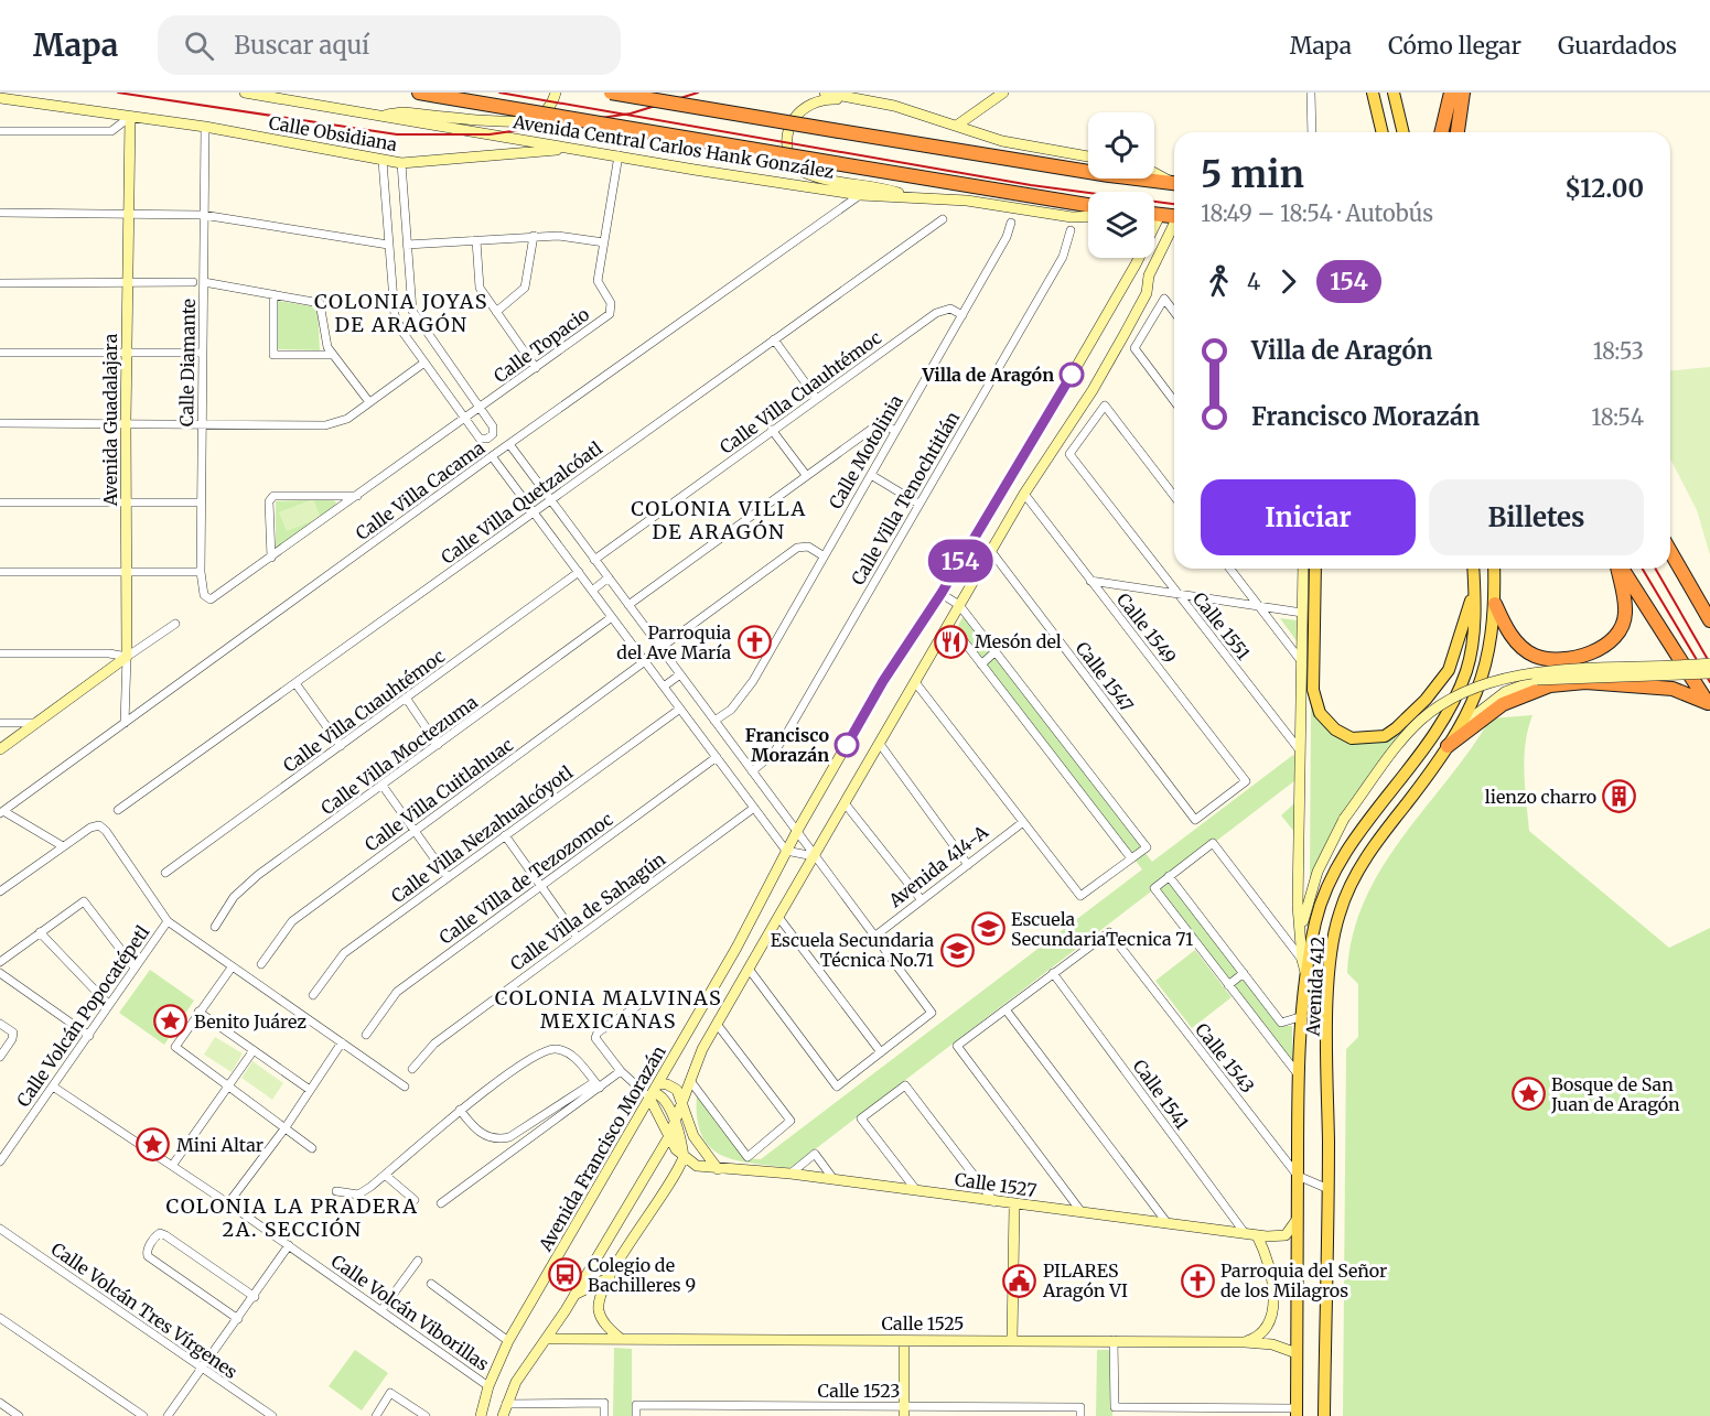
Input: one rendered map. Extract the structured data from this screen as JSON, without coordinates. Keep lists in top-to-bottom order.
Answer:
{
  "streets": {
    "highway": ["Avenida Central Carlos Hank González"],
    "main road": ["Avenida 412"],
    "street": [
      "Calle Obsidiana",
      "Calle Topacio",
      "Calle Diamante",
      "Calle Villa Cuauhtémoc",
      "Avenida Guadalajara",
      "Calle Motolinia",
      "Calle Villa Cacama",
      "Calle Villa Tenochtitlán",
      "Calle Villa Quetzalcóatl",
      "Calle 1551",
      "Calle 1549",
      "Calle 1547",
      "Calle Villa Moctezuma",
      "Calle Villa Cuitlahuac",
      "Calle Villa Nezahualcóyotl",
      "Avenida 414-A",
      "Calle Villa de Tezozomoc",
      "Calle Villa de Sahagún",
      "Calle Volcán Popocatépetl",
      "Calle 1543",
      "Calle 1541",
      "Avenida Francisco Morazán",
      "Calle 1527",
      "Calle Volcán Tres Vírgenes",
      "Calle Volcán Viborillas",
      "Calle 1525",
      "Calle 1523"
    ]
  },
  "crossings": [
    ["Calle Obsidiana", "Avenida Central Carlos Hank González"],
    ["Calle Obsidiana", "Calle Diamante"],
    ["Calle Obsidiana", "Avenida Guadalajara"],
    ["Avenida Central Carlos Hank González", "Calle Topacio"],
    ["Avenida Central Carlos Hank González", "Calle Villa Cacama"],
    ["Calle Topacio", "Calle Diamante"],
    ["Calle Villa Cuauhtémoc", "Calle Motolinia"],
    ["Avenida Guadalajara", "Calle Villa Cacama"],
    ["Calle 1551", "Avenida 412"],
    ["Calle 1549", "Calle 1547"],
    ["Avenida 412", "Calle 1543"],
    ["Avenida 412", "Calle 1527"],
    ["Avenida 412", "Calle 1525"],
    ["Calle Volcán Popocatépetl", "Calle Volcán Viborillas"],
    ["Calle 1543", "Calle 1541"],
    ["Calle 1541", "Calle 1527"],
    ["Avenida Francisco Morazán", "Calle Volcán Viborillas"]
  ],
  "districts": [
    "COLONIA JOYAS DE ARAGÓN",
    "COLONIA VILLA DE ARAGÓN",
    "COLONIA MALVINAS MEXICANAS",
    "COLONIA LA PRADERA 2A. SECCIÓN"
  ],
  "places": {
    "other": ["Villa de Aragón", "Francisco Morazán"],
    "restaurant": ["Mesón del"],
    "church": ["Parroquia del Ave María", "Parroquia del Señor de los Milagros"],
    "building": ["lienzo charro"],
    "school or university": ["Escuela SecundariaTecnica 71", "Escuela Secundaria Técnica No.71"],
    "place": ["Benito Juárez", "Bosque de San Juan de Aragón", "Mini Altar"],
    "bus stop": ["Colegio de Bachilleres 9"],
    "public building": ["PILARES Aragón VI"]
  },
  "lines": ["bus line 154"],
  "page": {
    "header": "Mapa",
    "search": "Buscar aquí",
    "nav": ["Mapa", "Cómo llegar", "Guardados"],
    "on_map": "154",
    "heading": ["5 min", "18:49 – 18:54 · Autobús", "$12.00"],
    "legs": ["4", "154"],
    "list": [
      {
        "name": "Villa de Aragón",
        "value": "18:53"
      },
      {
        "name": "Francisco Morazán",
        "value": "18:54"
      }
    ],
    "buttons": ["Iniciar", "Billetes"]
  }
}
